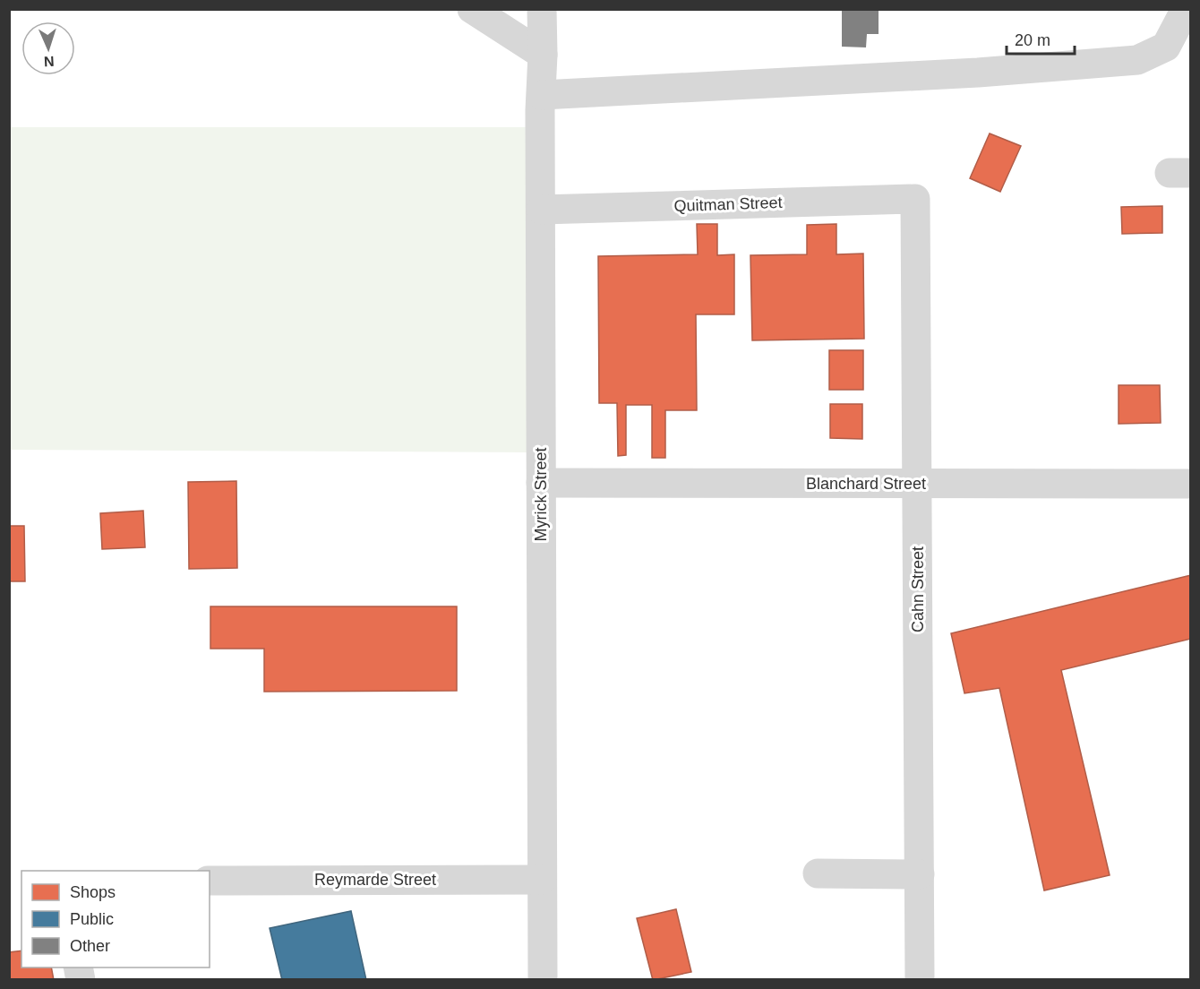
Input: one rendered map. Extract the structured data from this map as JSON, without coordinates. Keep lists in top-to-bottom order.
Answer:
{
  "streets": {
    "street": [
      "Quitman Street",
      "Blanchard Street",
      "Myrick Street",
      "Cahn Street",
      "Reymarde Street"
    ]
  },
  "crossings": [
    ["Quitman Street", "Myrick Street"],
    ["Quitman Street", "Cahn Street"],
    ["Blanchard Street", "Myrick Street"],
    ["Blanchard Street", "Cahn Street"],
    ["Myrick Street", "Reymarde Street"]
  ],
  "legend": ["Shops", "Public", "Other"],
  "scale_bar": "20 m",
  "north": "bottom"
}
